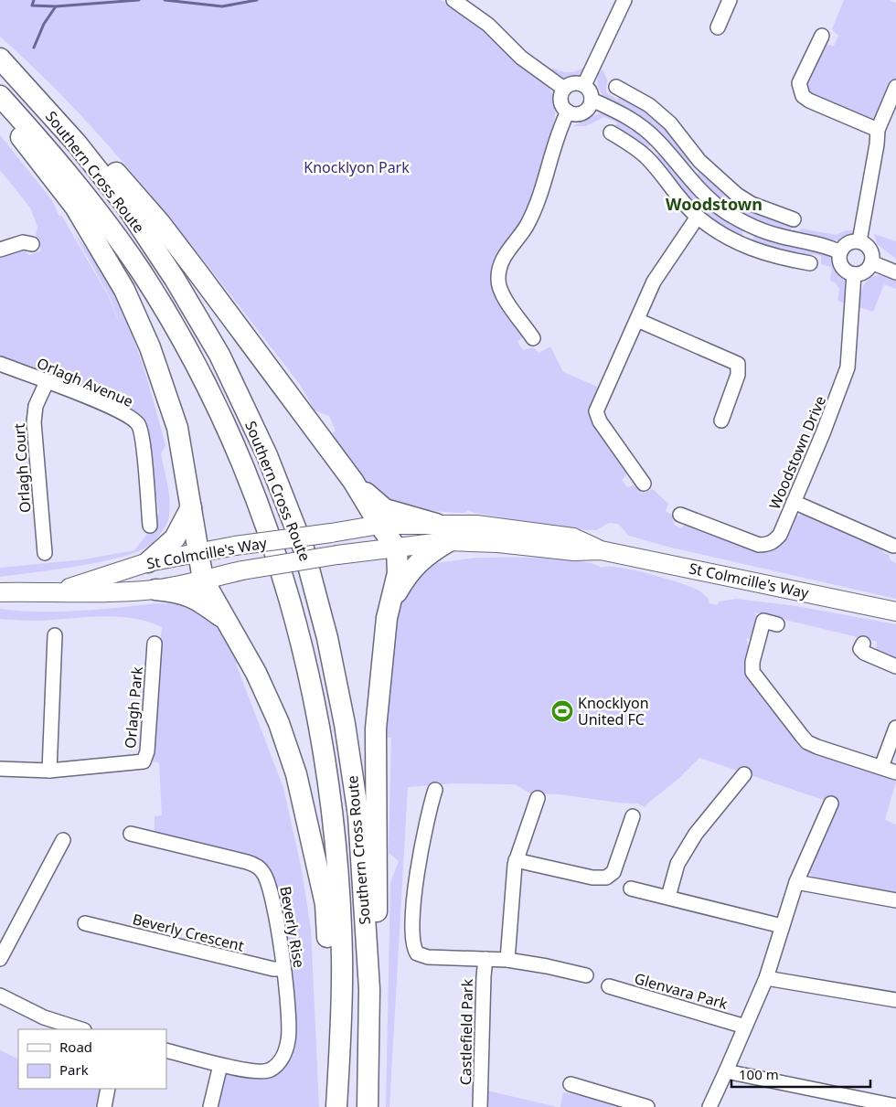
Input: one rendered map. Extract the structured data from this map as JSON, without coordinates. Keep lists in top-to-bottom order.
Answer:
{
  "streets": {
    "highway": ["Southern Cross Route"],
    "main road": ["St Colmcille's Way"],
    "street": [
      "Orlagh Avenue",
      "Woodstown Drive",
      "Orlagh Court",
      "Orlagh Park",
      "Beverly Rise",
      "Beverly Crescent",
      "Glenvara Park",
      "Castlefield Park"
    ]
  },
  "crossings": [
    ["Orlagh Avenue", "Orlagh Court"],
    ["Beverly Rise", "Beverly Crescent"]
  ],
  "districts": ["Woodstown"],
  "parks": ["Knocklyon Park"],
  "places": {
    "sports": ["Knocklyon United FC"]
  },
  "legend": ["Road", "Park"],
  "scale_bar": "100 m"
}
